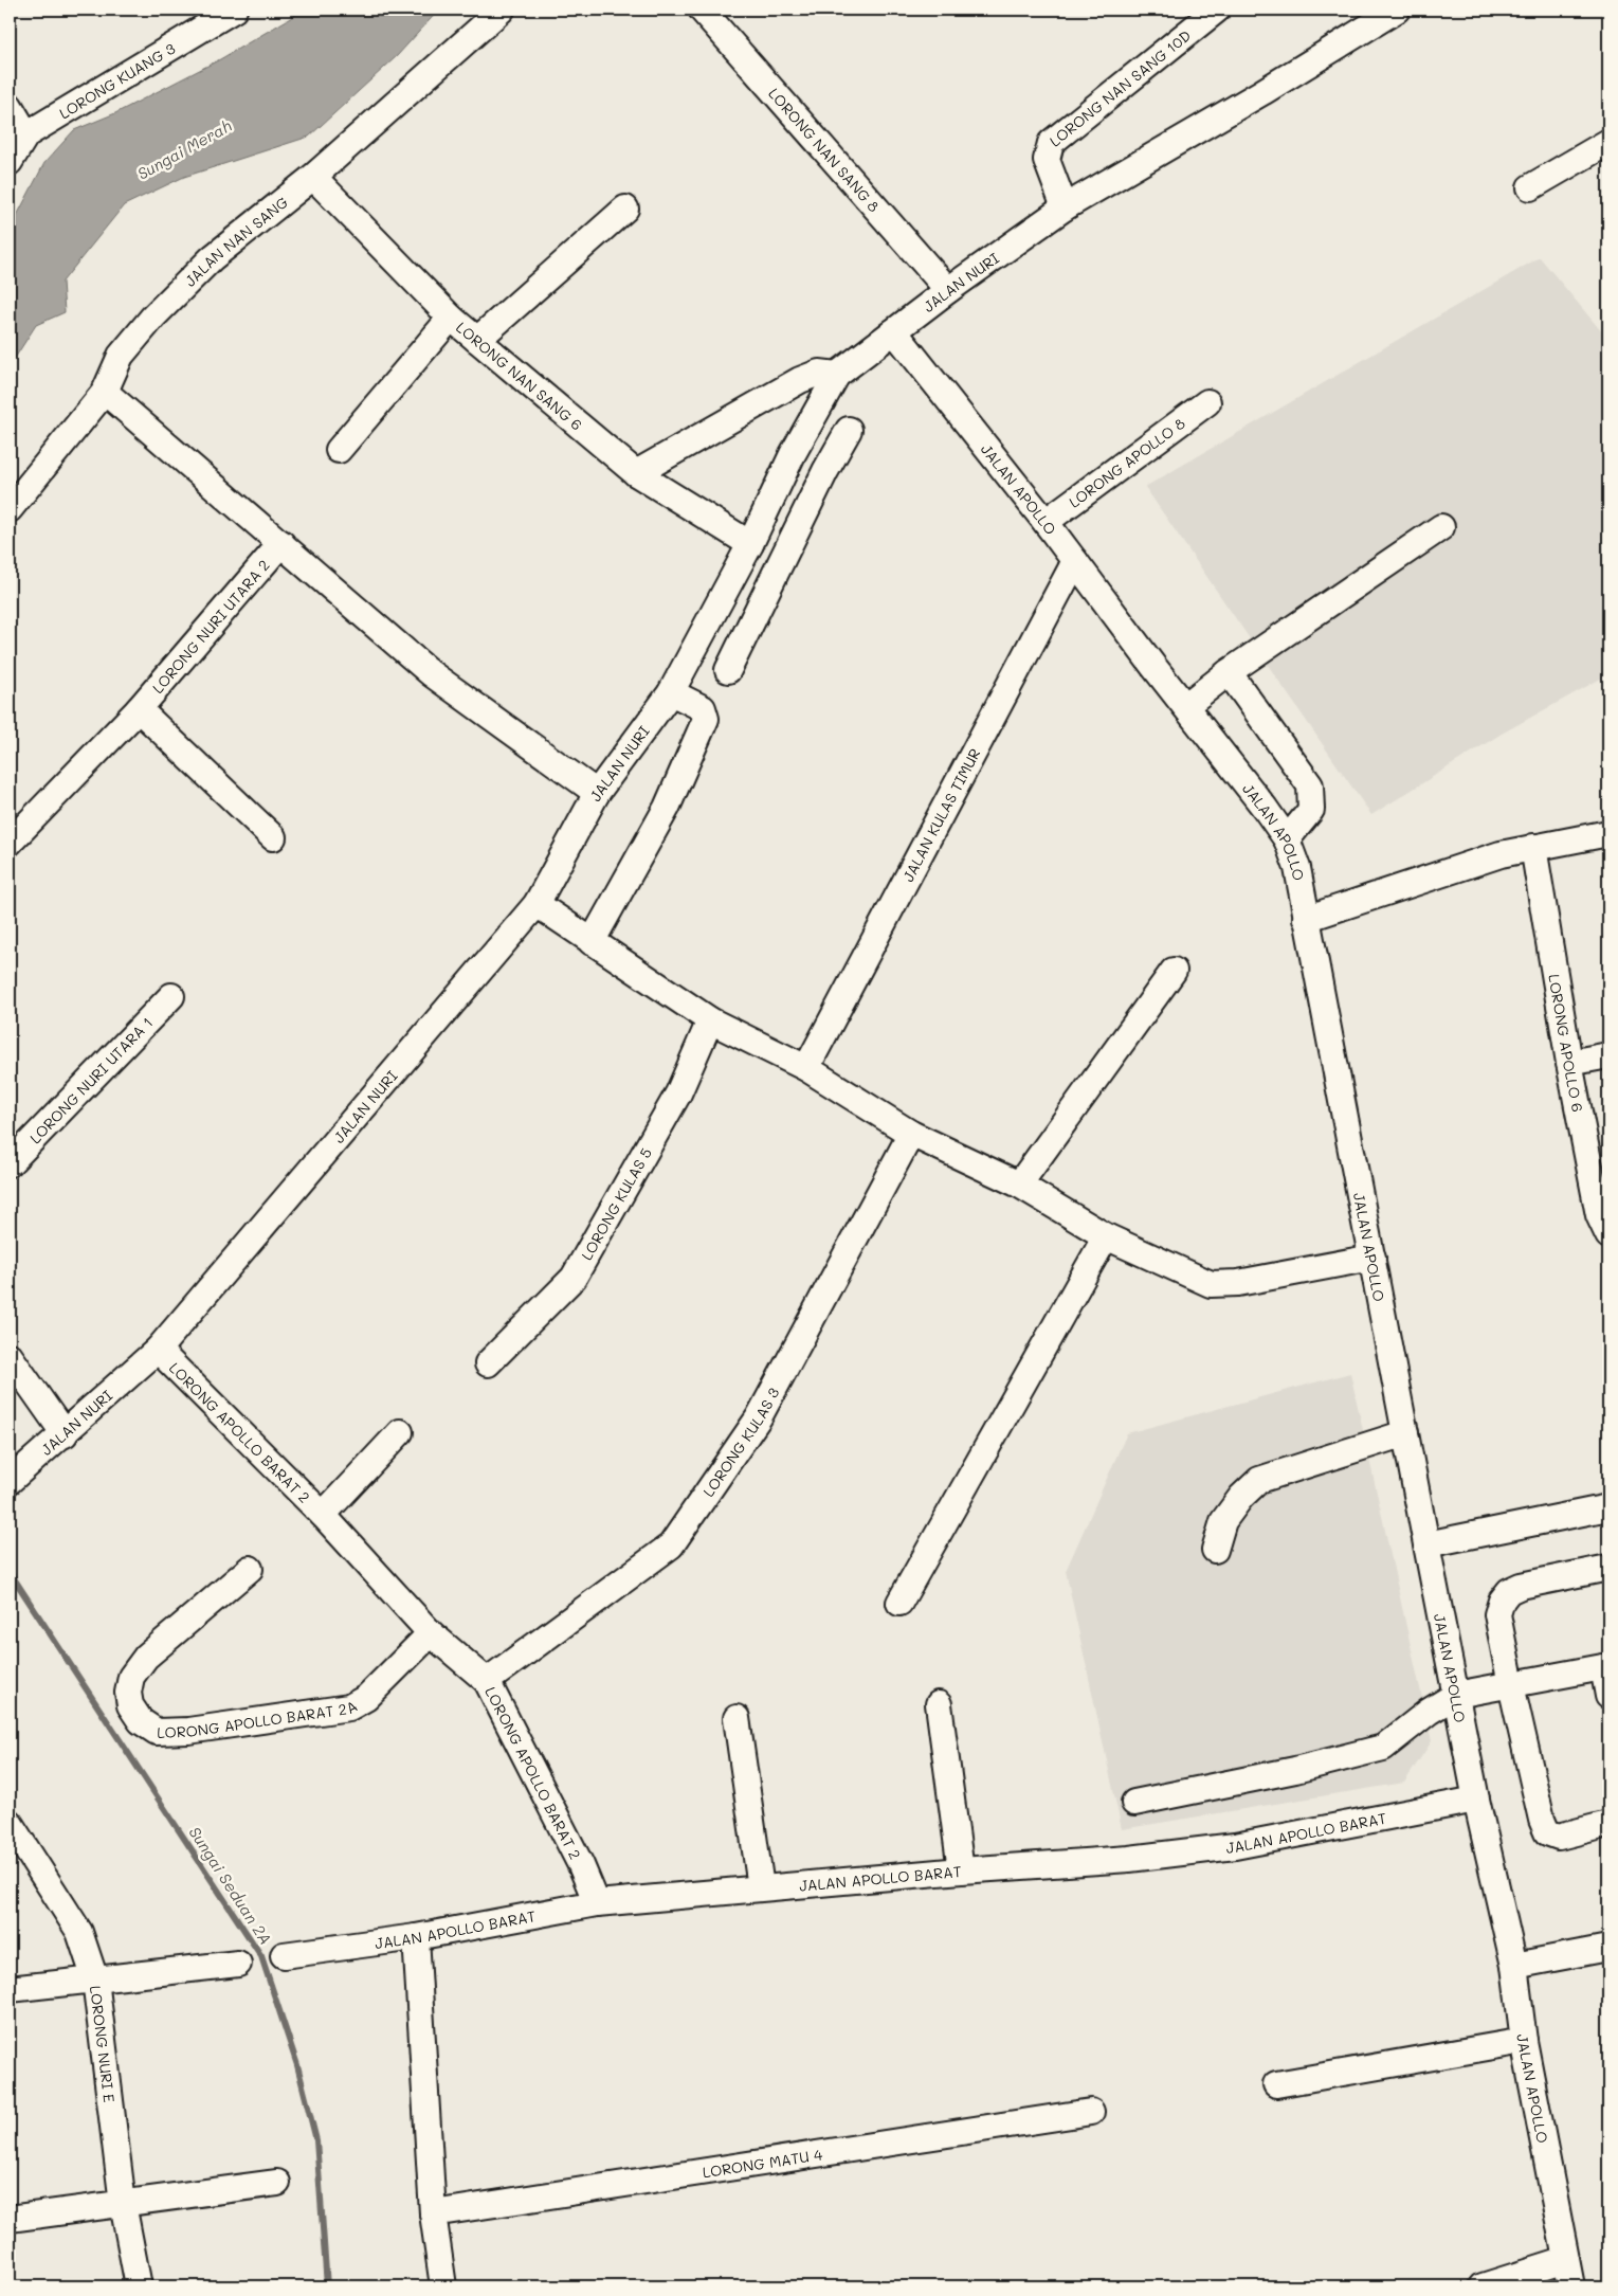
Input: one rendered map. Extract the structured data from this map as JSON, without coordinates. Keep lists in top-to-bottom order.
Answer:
{
  "streets": {
    "street": [
      "LORONG KUANG 3",
      "LORONG NAN SANG 10D",
      "LORONG NAN SANG 8",
      "JALAN NAN SANG",
      "JALAN NURI",
      "LORONG NAN SANG 6",
      "LORONG APOLLO 8",
      "JALAN APOLLO",
      "LORONG NURI UTARA 2",
      "JALAN KULAS TIMUR",
      "LORONG APOLLO 6",
      "LORONG NURI UTARA 1",
      "LORONG KULAS 5",
      "LORONG APOLLO BARAT 2",
      "LORONG KULAS 3",
      "LORONG APOLLO BARAT 2A",
      "JALAN APOLLO BARAT",
      "LORONG NURI E",
      "LORONG MATU 4"
    ]
  },
  "crossings": [
    ["LORONG NAN SANG 10D", "JALAN NURI"],
    ["LORONG NAN SANG 8", "JALAN NURI"],
    ["JALAN NAN SANG", "LORONG NAN SANG 6"],
    ["JALAN NURI", "LORONG NAN SANG 6"],
    ["JALAN NURI", "JALAN APOLLO"],
    ["JALAN NURI", "LORONG APOLLO BARAT 2"],
    ["LORONG APOLLO 8", "JALAN APOLLO"],
    ["JALAN APOLLO", "JALAN KULAS TIMUR"],
    ["JALAN APOLLO", "JALAN APOLLO BARAT"],
    ["LORONG APOLLO BARAT 2", "LORONG KULAS 3"],
    ["LORONG APOLLO BARAT 2", "LORONG APOLLO BARAT 2A"],
    ["LORONG APOLLO BARAT 2", "JALAN APOLLO BARAT"]
  ],
  "water": ["Sungai Merah", "Sungai Seduan 2A"]
}
